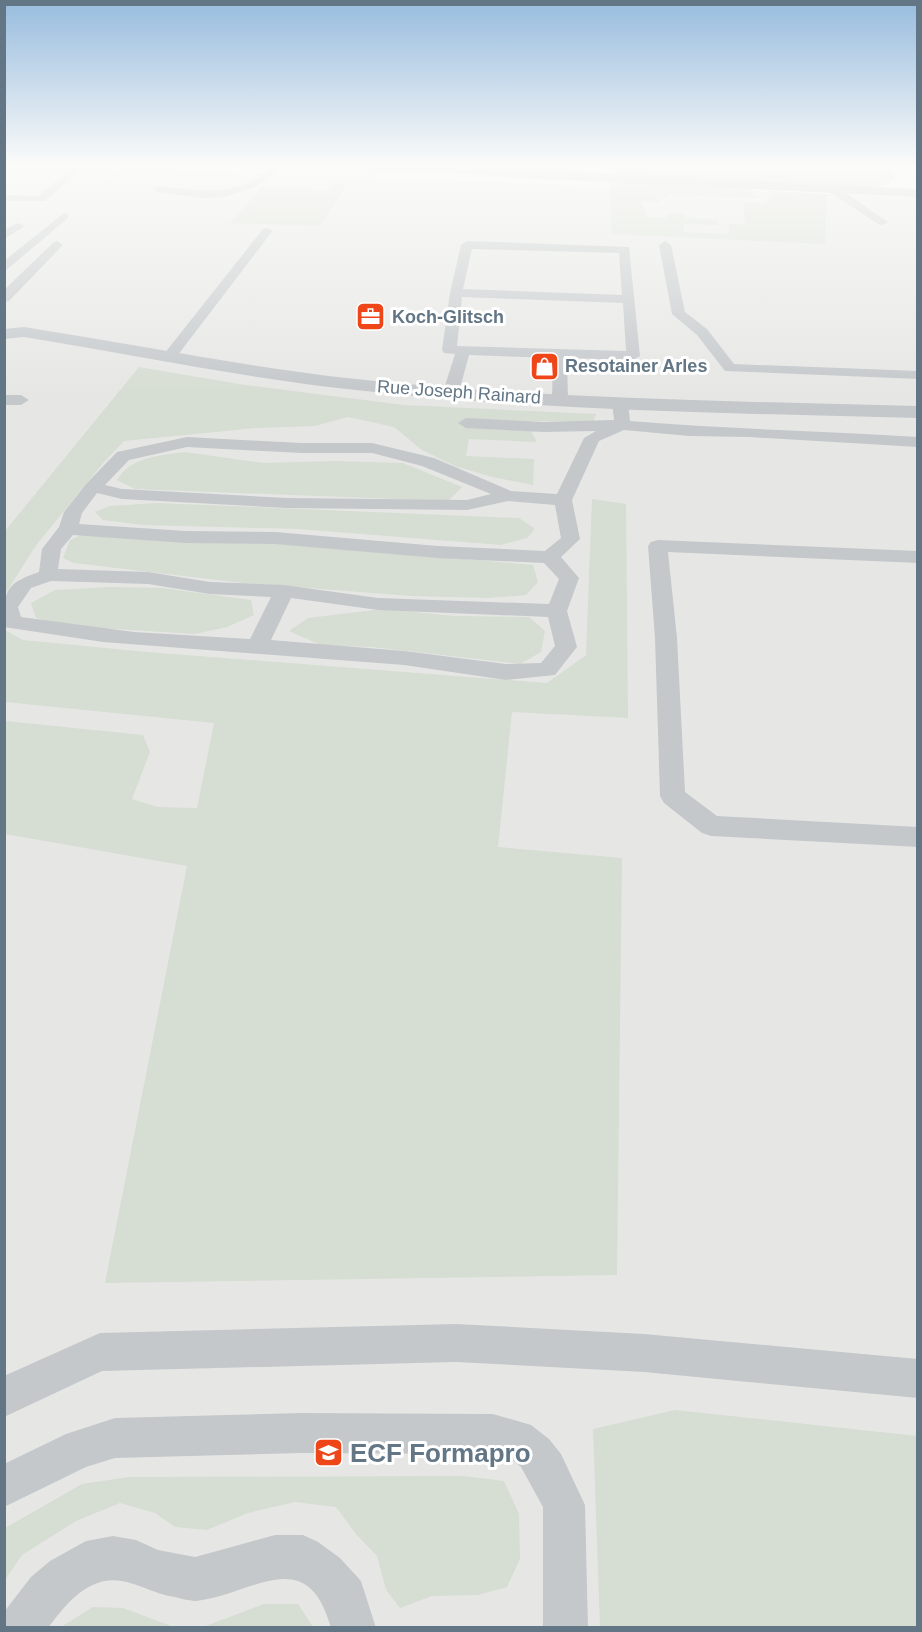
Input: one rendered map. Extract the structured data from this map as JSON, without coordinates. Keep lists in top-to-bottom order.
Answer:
{
  "streets": {
    "street": ["Rue Joseph Rainard"]
  },
  "places": {
    "office": ["Koch-Glitsch"],
    "shop": ["Resotainer Arles"],
    "school or university": ["ECF Formapro"]
  }
}
